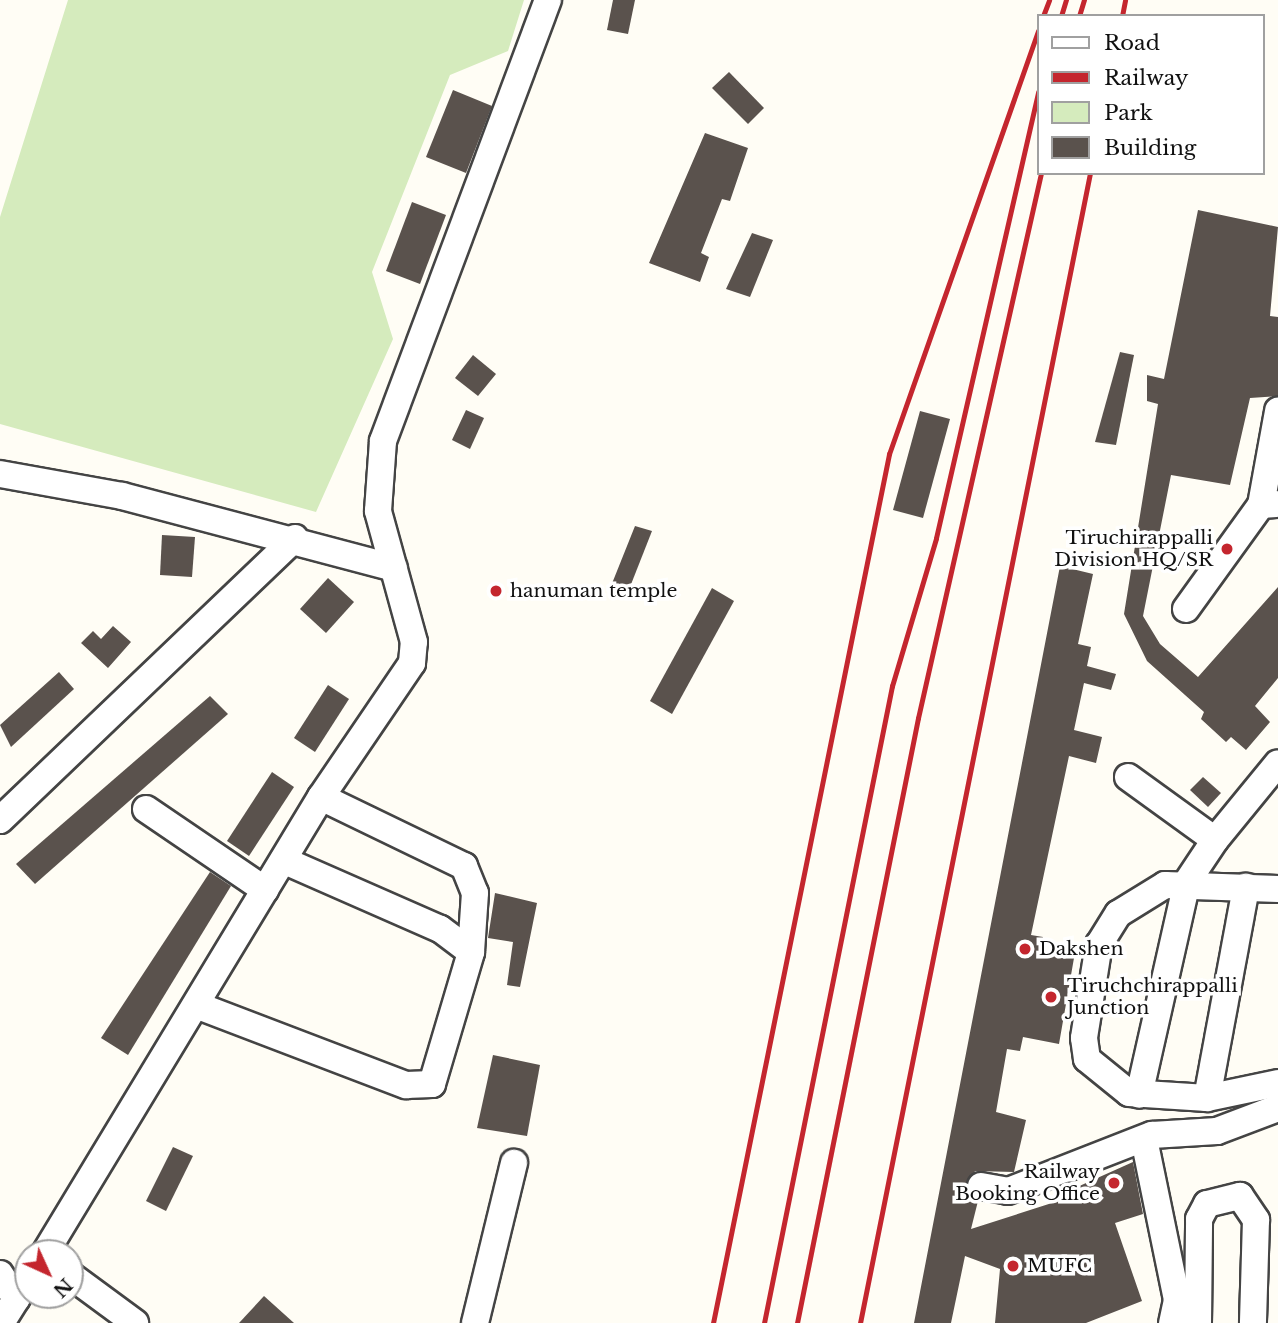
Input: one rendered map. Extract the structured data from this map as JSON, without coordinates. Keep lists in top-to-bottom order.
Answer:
{
  "places": [
    "Tiruchirappalli Division HQ/SR",
    "hanuman temple",
    "Dakshen",
    "Tiruchchirappalli Junction",
    "Railway Booking Office",
    "MUFC"
  ],
  "legend": [
    "Road",
    "Railway",
    "Park",
    "Building"
  ],
  "north": "bottom right"
}
